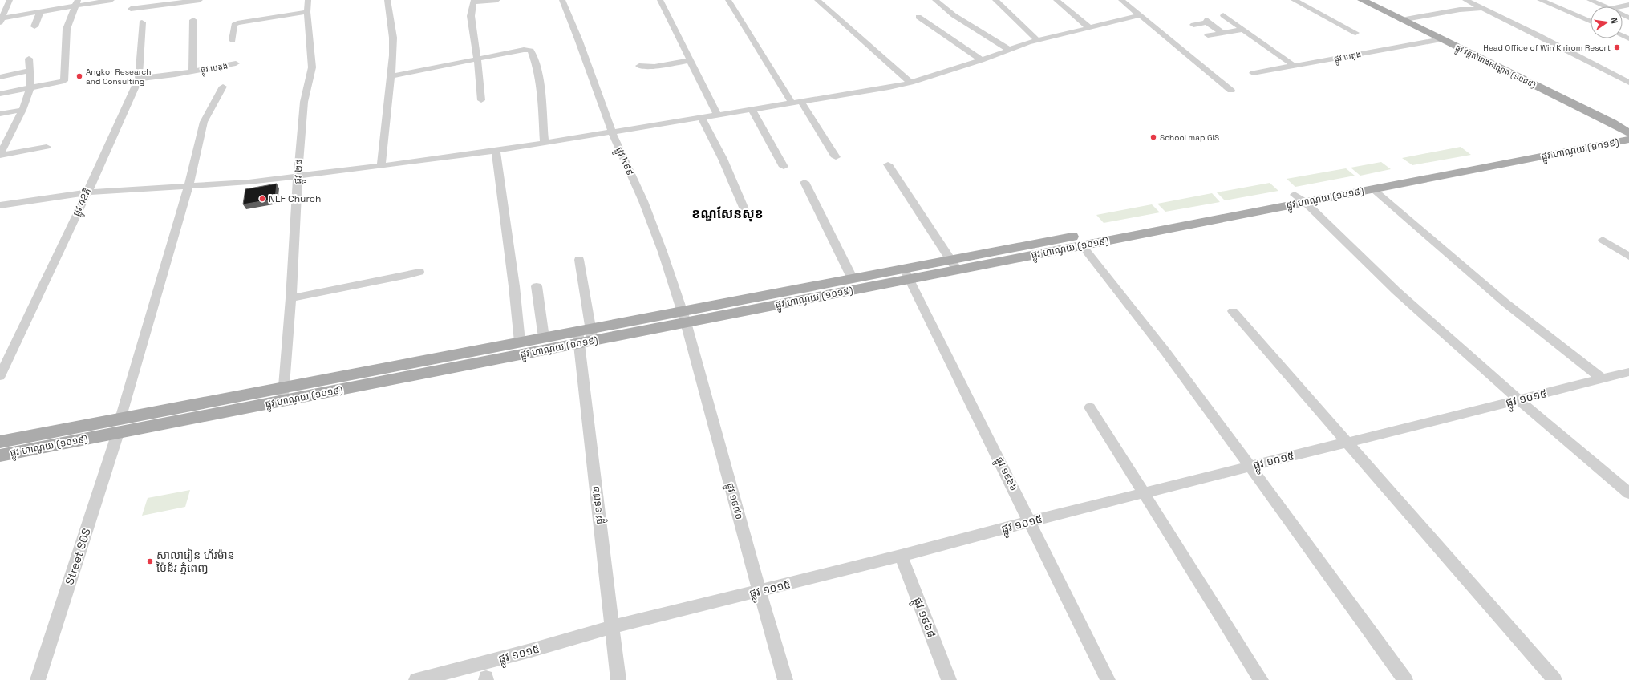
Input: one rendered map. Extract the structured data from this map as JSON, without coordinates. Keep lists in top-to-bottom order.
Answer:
{
  "streets": {
    "main road": ["ផ្លូវ វត្តសំរោងអណ្ដែត (១០៨៩)", "ផ្លូវ ហាណូយ (១០១៩)"],
    "street": [
      "ផ្លូវ បេតុង",
      "ផ្លូវ ៤៩៩",
      "ផ្លូវ ២៨",
      "ផ្លូវ 42ភី",
      "ផ្លូវ ១០១៥",
      "ផ្លូវ ១៩៦៦",
      "ផ្លូវ ១៩៧០",
      "ផ្លូវ ១៩៧២",
      "Street SOS",
      "ផ្លូវ ១៩៦៨"
    ]
  },
  "crossings": [
    ["ផ្លូវ បេតុង", "ផ្លូវ វត្តសំរោងអណ្ដែត (១០៨៩)"],
    ["ផ្លូវ បេតុង", "ផ្លូវ 42ភី"],
    ["ផ្លូវ វត្តសំរោងអណ្ដែត (១០៨៩)", "ផ្លូវ ហាណូយ (១០១៩)"],
    ["ផ្លូវ ហាណូយ (១០១៩)", "ផ្លូវ ៤៩៩"],
    ["ផ្លូវ ហាណូយ (១០១៩)", "ផ្លូវ ២៨"],
    ["ផ្លូវ ហាណូយ (១០១៩)", "ផ្លូវ ១៩៦៦"],
    ["ផ្លូវ ហាណូយ (១០១៩)", "ផ្លូវ ១៩៧០"],
    ["ផ្លូវ ហាណូយ (១០១៩)", "ផ្លូវ ១៩៧២"],
    ["ផ្លូវ ហាណូយ (១០១៩)", "Street SOS"],
    ["ផ្លូវ ៤៩៩", "ផ្លូវ ១៩៧០"],
    ["ផ្លូវ ១០១៥", "ផ្លូវ ១៩៦៦"],
    ["ផ្លូវ ១០១៥", "ផ្លូវ ១៩៧០"],
    ["ផ្លូវ ១០១៥", "ផ្លូវ ១៩៧២"],
    ["ផ្លូវ ១០១៥", "ផ្លូវ ១៩៦៨"]
  ],
  "districts": ["ខណ្ឌសែនសុខ"],
  "places": [
    "Head Office of Win Kirirom Resort",
    "Angkor Research and Consulting",
    "School map GIS",
    "NLF Church",
    "សាលារៀន ហ័រម៉ាន ម៉ៃន័រ ភ្នំពេញ"
  ],
  "north": "right"
}
